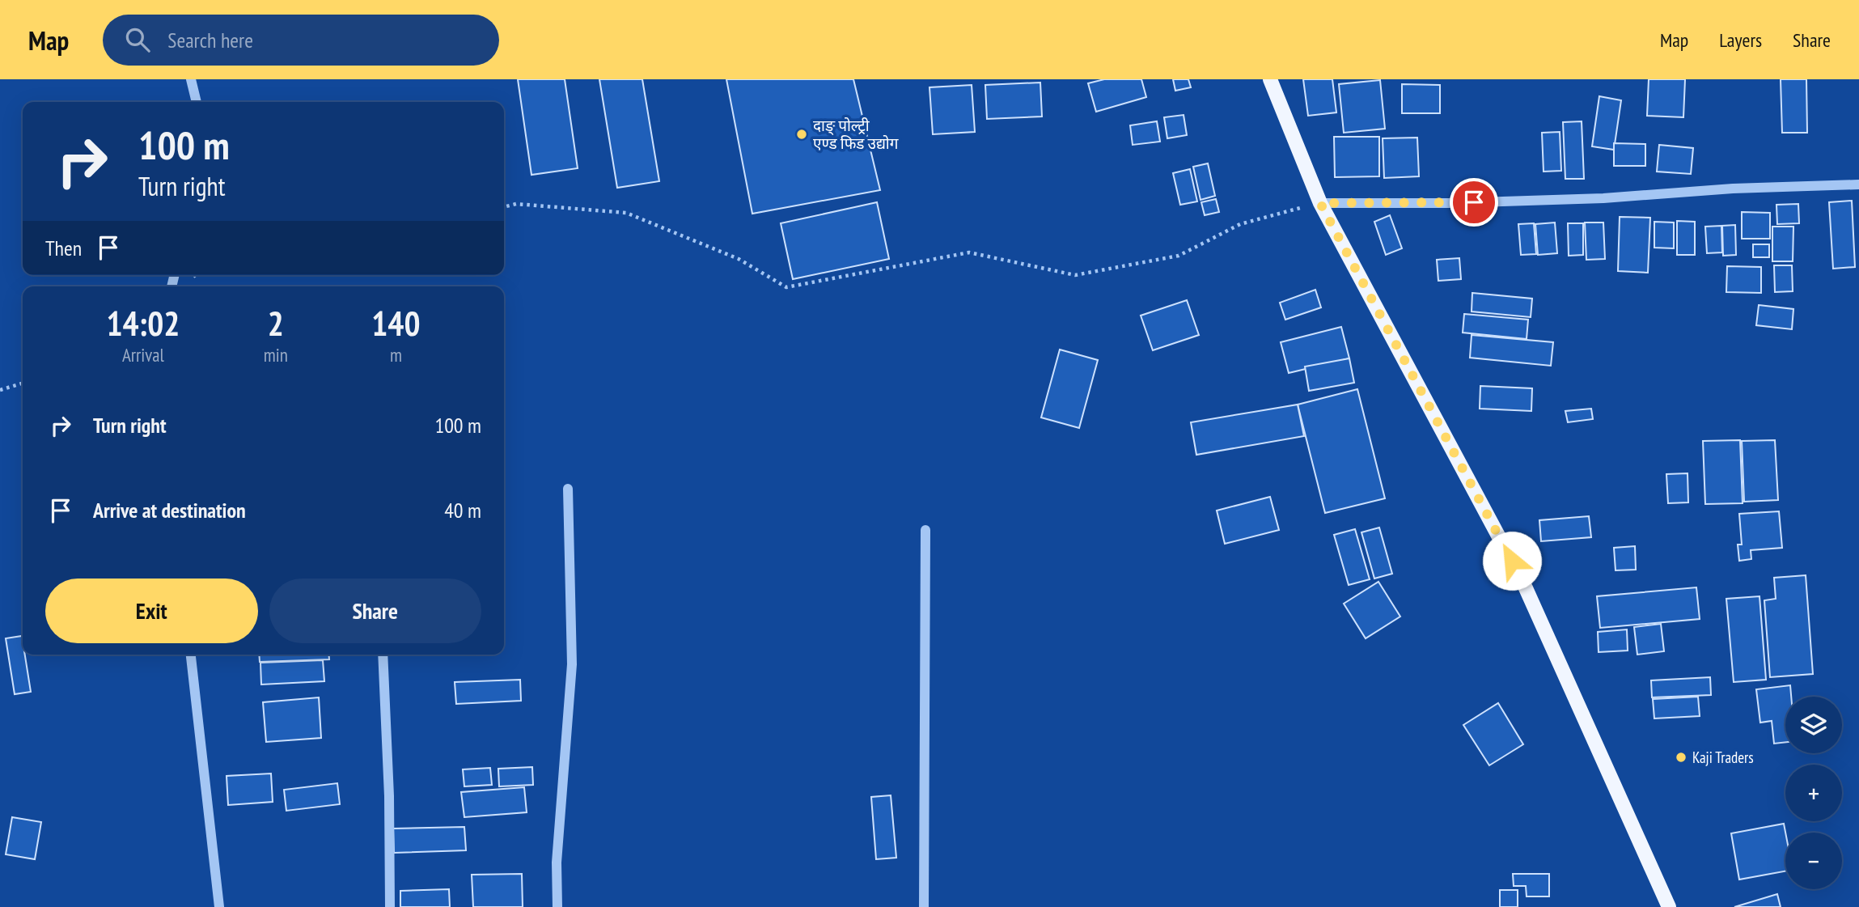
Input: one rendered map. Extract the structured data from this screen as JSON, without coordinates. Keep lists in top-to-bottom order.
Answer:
{
  "places": ["दाङ् पोल्ट्री एण्ड फिड उद्योग", "Kaji Traders"],
  "page": {
    "header": "Map",
    "search": "Search here",
    "nav": ["Map", "Layers", "Share"],
    "turn": ["100 m", "Turn right"],
    "then": "Then",
    "eta": [
      "14:02",
      "Arrival",
      "2",
      "min",
      "140",
      "m"
    ],
    "list": [
      {
        "name": "Turn right",
        "value": "100 m"
      },
      {
        "name": "Arrive at destination",
        "value": "40 m"
      }
    ],
    "buttons": ["Exit", "Share"],
    "map_buttons": ["+", "−"]
  }
}
